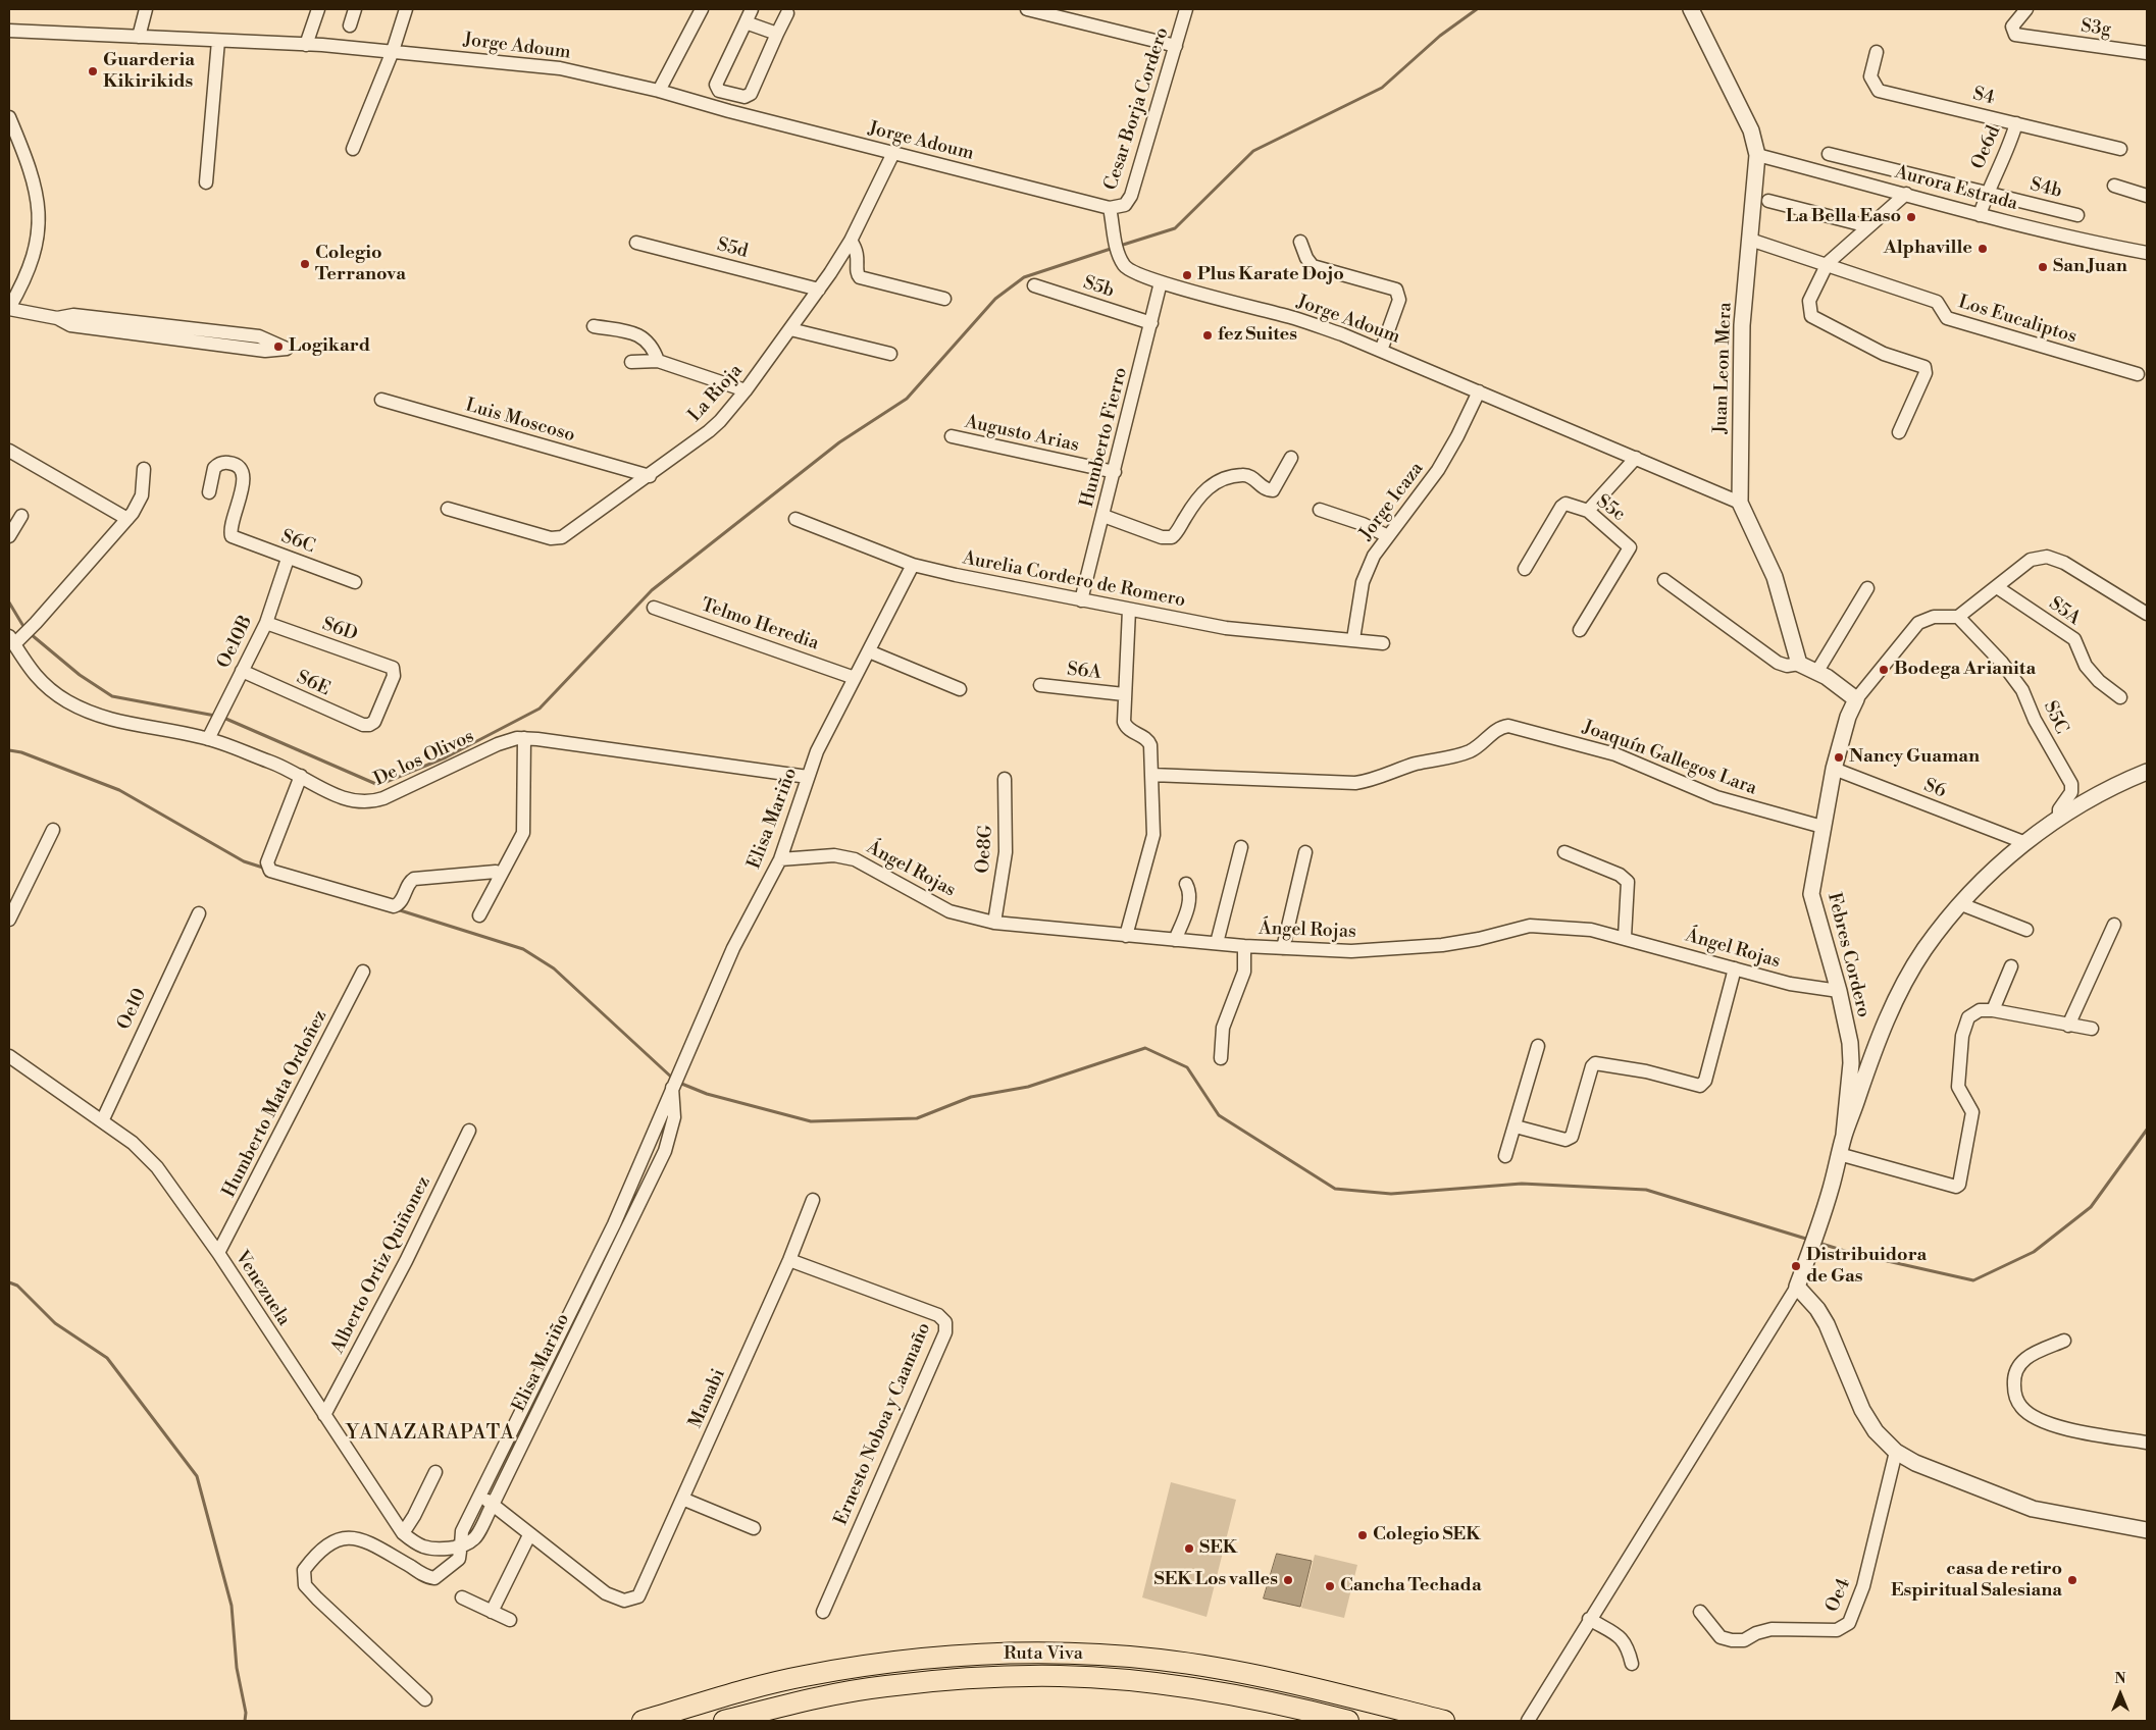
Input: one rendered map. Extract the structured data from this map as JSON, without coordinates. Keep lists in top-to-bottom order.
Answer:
{
  "streets": {
    "highway": ["Ruta Viva"],
    "street": [
      "S3g",
      "Jorge Adoum",
      "S4",
      "Cesar Borja Cordero",
      "Oe6d",
      "Aurora Estrada",
      "S4b",
      "S5d",
      "S5b",
      "Los Eucaliptos",
      "Juan Leon Mera",
      "La Rioja",
      "Luis Moscoso",
      "Augusto Arias",
      "Humberto Fierro",
      "Jorge Icaza",
      "S5c",
      "S6C",
      "Aurelia Cordero de Romero",
      "S5A",
      "Telmo Heredia",
      "S6D",
      "Oe10B",
      "S6A",
      "S6E",
      "S5C",
      "De los Olivos",
      "Joaquín Gallegos Lara",
      "S6",
      "Elisa Mariño",
      "Oe8G",
      "Ángel Rojas",
      "Febres Cordero",
      "Oe10",
      "Humberto Mata Ordoñez",
      "Alberto Ortiz Quiñonez",
      "Venezuela",
      "Manabi",
      "Ernesto Noboa y Caamaño",
      "Oe4"
    ]
  },
  "crossings": [
    ["Jorge Adoum", "Cesar Borja Cordero"],
    ["Jorge Adoum", "Juan Leon Mera"],
    ["Jorge Adoum", "La Rioja"],
    ["Jorge Adoum", "Humberto Fierro"],
    ["Jorge Adoum", "Jorge Icaza"],
    ["S4", "Oe6d"],
    ["Oe6d", "Aurora Estrada"],
    ["Oe6d", "S4b"],
    ["Aurora Estrada", "Juan Leon Mera"],
    ["S5d", "La Rioja"],
    ["S5b", "Humberto Fierro"],
    ["Los Eucaliptos", "Juan Leon Mera"],
    ["La Rioja", "Luis Moscoso"],
    ["Augusto Arias", "Humberto Fierro"],
    ["Humberto Fierro", "Aurelia Cordero de Romero"],
    ["Jorge Icaza", "Aurelia Cordero de Romero"],
    ["S6C", "Oe10B"],
    ["Aurelia Cordero de Romero", "Elisa Mariño"],
    ["Telmo Heredia", "Elisa Mariño"],
    ["S6D", "Oe10B"],
    ["S6D", "S6E"],
    ["Oe10B", "S6E"],
    ["Oe10B", "De los Olivos"],
    ["De los Olivos", "Elisa Mariño"],
    ["Joaquín Gallegos Lara", "Febres Cordero"],
    ["S6", "Febres Cordero"],
    ["Elisa Mariño", "Ángel Rojas"],
    ["Elisa Mariño", "Venezuela"],
    ["Oe8G", "Ángel Rojas"],
    ["Ángel Rojas", "Febres Cordero"],
    ["Oe10", "Venezuela"],
    ["Humberto Mata Ordoñez", "Venezuela"],
    ["Alberto Ortiz Quiñonez", "Venezuela"],
    ["Manabi", "Ernesto Noboa y Caamaño"]
  ],
  "districts": ["YANAZARAPATA"],
  "places": [
    "Guarderia Kikirikids",
    "La Bella Easo",
    "Alphaville",
    "Colegio Terranova",
    "San Juan",
    "Plus Karate Dojo",
    "fez Suites",
    "Logikard",
    "Bodega Arianita",
    "Nancy Guaman",
    "Distribuidora de Gas",
    "Colegio SEK",
    "SEK",
    "SEK Los valles",
    "casa de retiro Espiritual Salesiana",
    "Cancha Techada"
  ],
  "north": "top"
}
